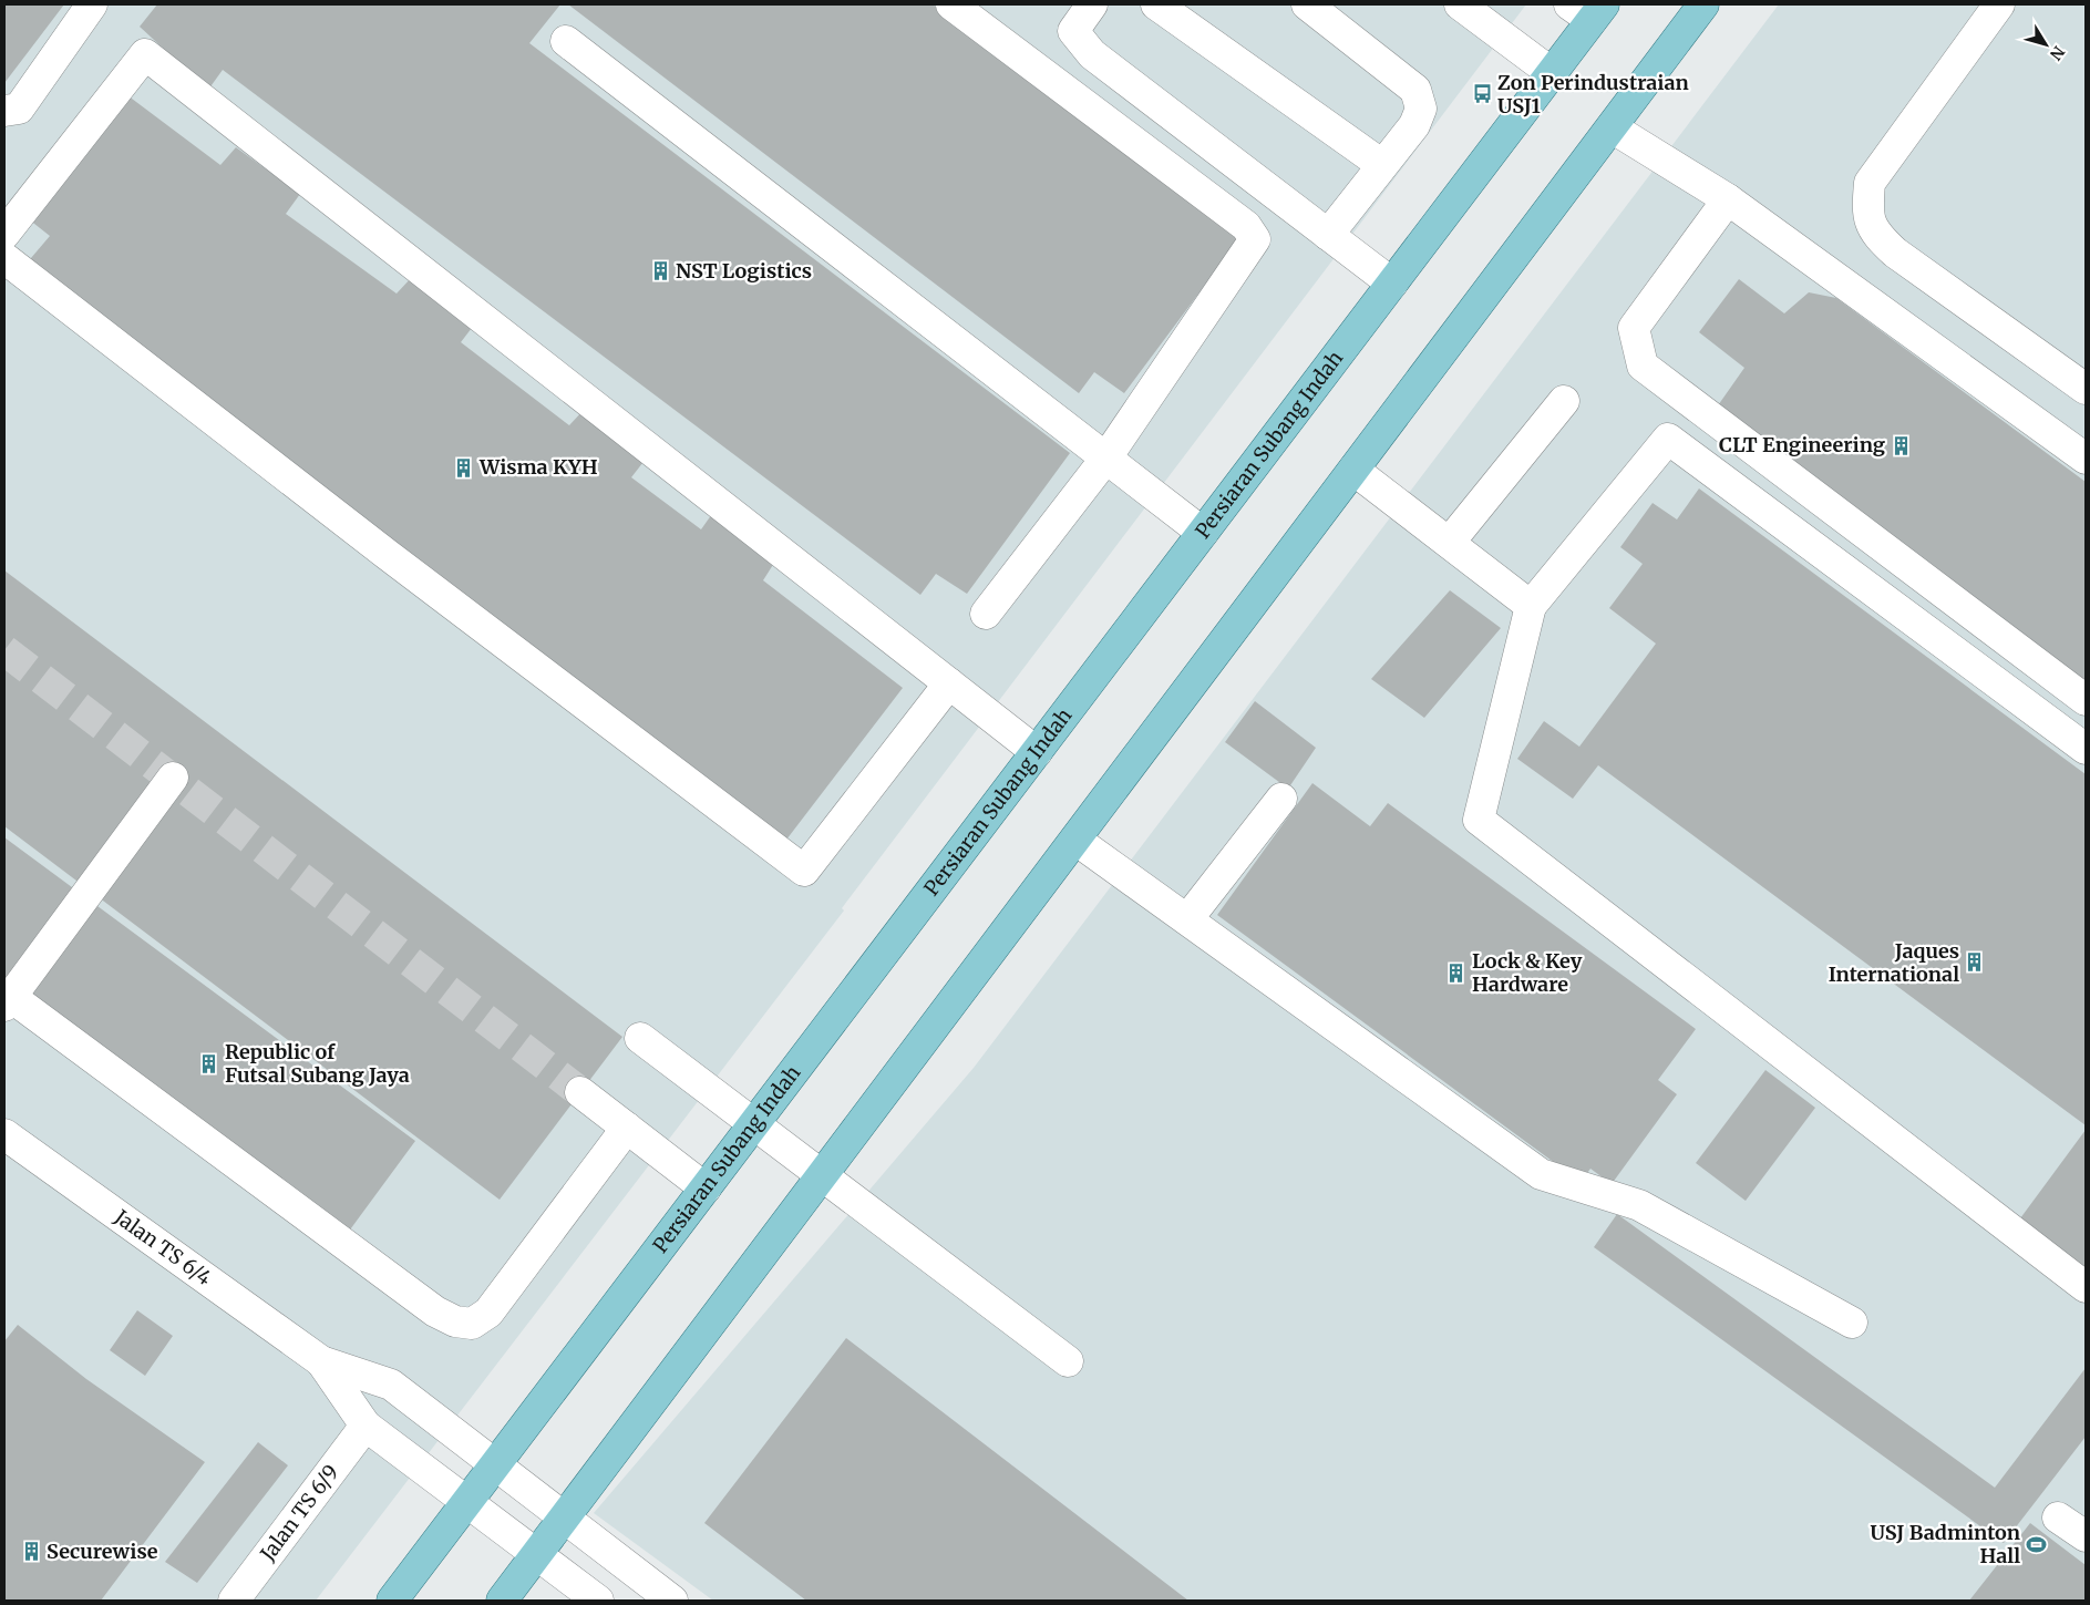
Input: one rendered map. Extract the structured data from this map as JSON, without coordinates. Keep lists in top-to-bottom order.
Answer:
{
  "streets": {
    "main road": ["Persiaran Subang Indah"],
    "street": ["Jalan TS 6/4", "Jalan TS 6/9"]
  },
  "crossings": [
    ["Persiaran Subang Indah", "Jalan TS 6/4"],
    ["Jalan TS 6/4", "Jalan TS 6/9"]
  ],
  "places": {
    "bus stop": ["Zon Perindustraian USJ1"],
    "building": [
      "NST Logistics",
      "CLT Engineering",
      "Wisma KYH",
      "Jaques International",
      "Lock & Key Hardware",
      "Republic of Futsal Subang Jaya",
      "Securewise"
    ],
    "sports": ["USJ Badminton Hall"]
  },
  "north": "bottom right"
}
